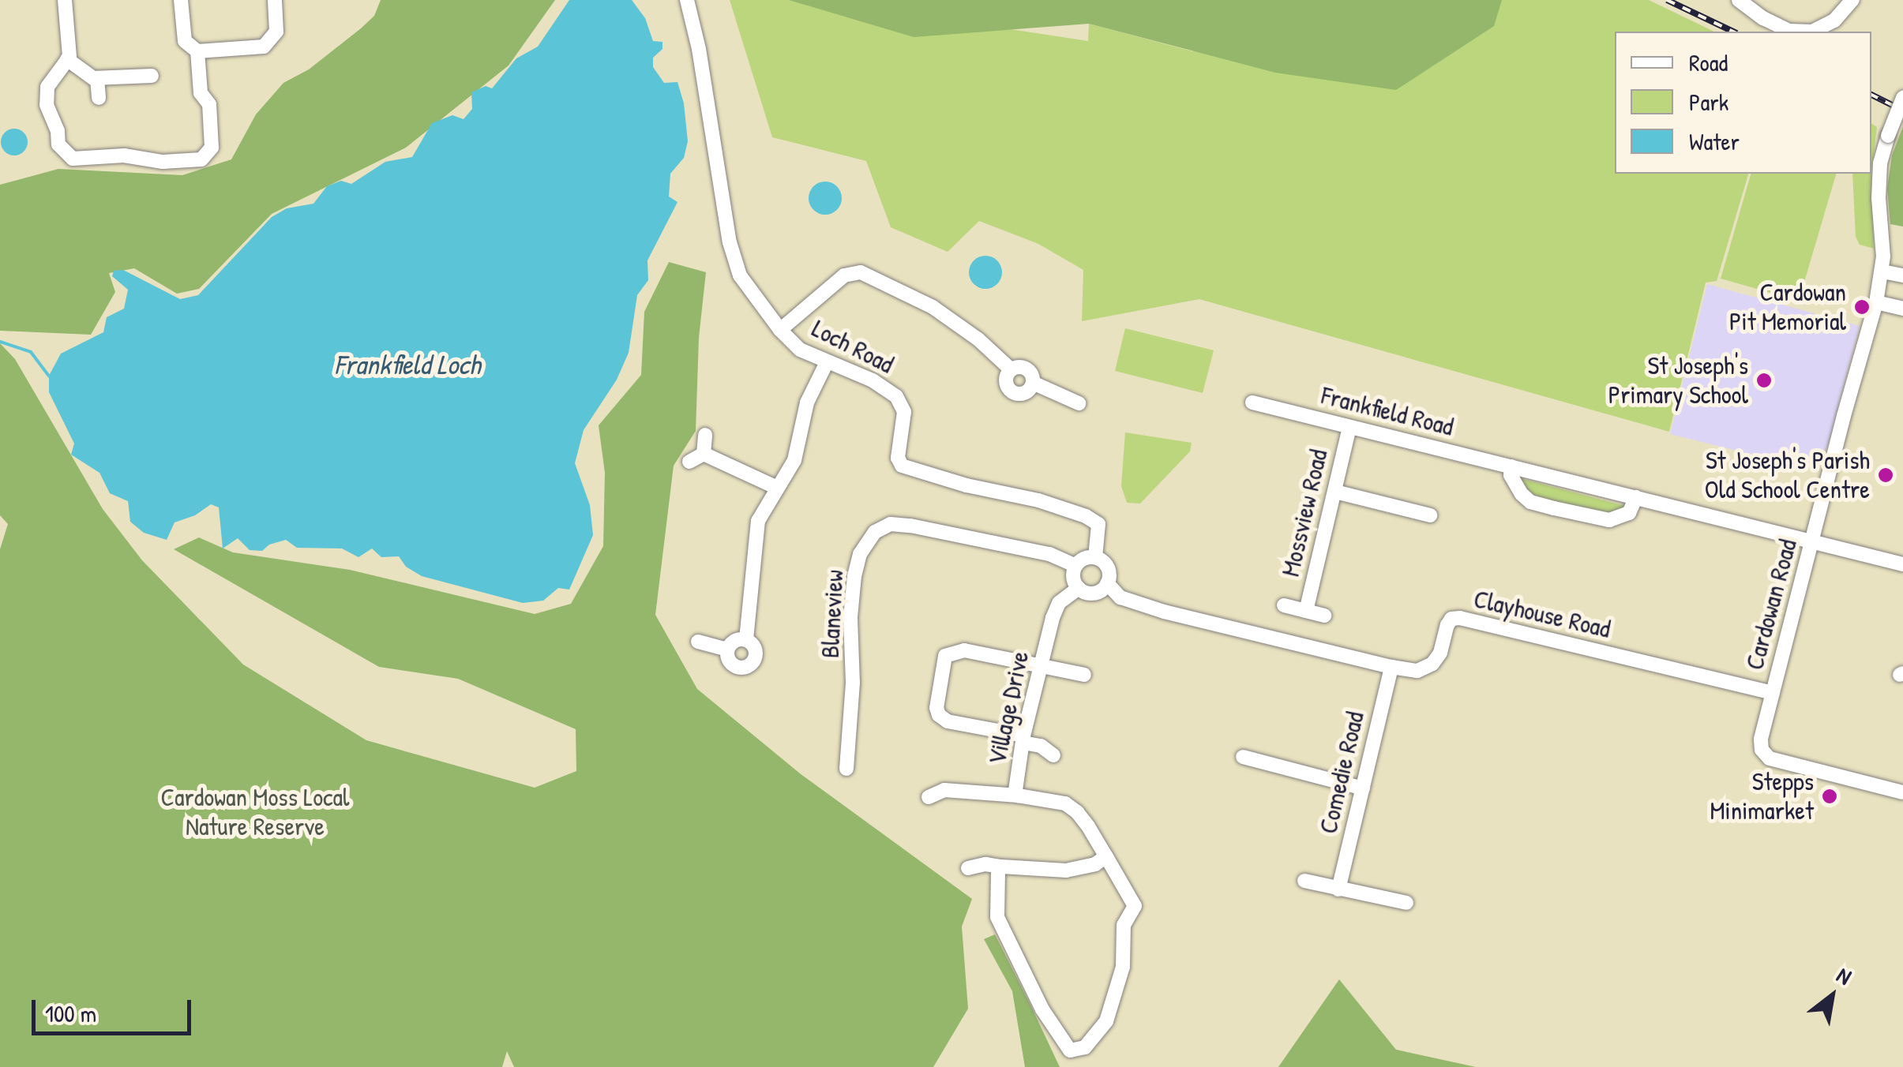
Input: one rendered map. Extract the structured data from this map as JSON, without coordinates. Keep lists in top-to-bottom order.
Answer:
{
  "streets": {
    "street": [
      "Loch Road",
      "Frankfield Road",
      "Mossview Road",
      "Cardowan Road",
      "Blaneview",
      "Clayhouse Road",
      "Village Drive",
      "Comedie Road"
    ]
  },
  "crossings": [
    ["Loch Road", "Blaneview"],
    ["Loch Road", "Clayhouse Road"],
    ["Loch Road", "Village Drive"],
    ["Frankfield Road", "Mossview Road"],
    ["Frankfield Road", "Cardowan Road"],
    ["Cardowan Road", "Clayhouse Road"],
    ["Blaneview", "Clayhouse Road"],
    ["Blaneview", "Village Drive"],
    ["Clayhouse Road", "Village Drive"],
    ["Clayhouse Road", "Comedie Road"]
  ],
  "water": ["Frankfield Loch"],
  "parks": ["Cardowan Moss Local Nature Reserve"],
  "places": [
    "Cardowan Pit Memorial",
    "St Joseph's Primary School",
    "St Joseph's Parish Old School Centre",
    "Stepps Minimarket"
  ],
  "legend": ["Road", "Park", "Water"],
  "scale_bar": "100 m",
  "north": "top right"
}
